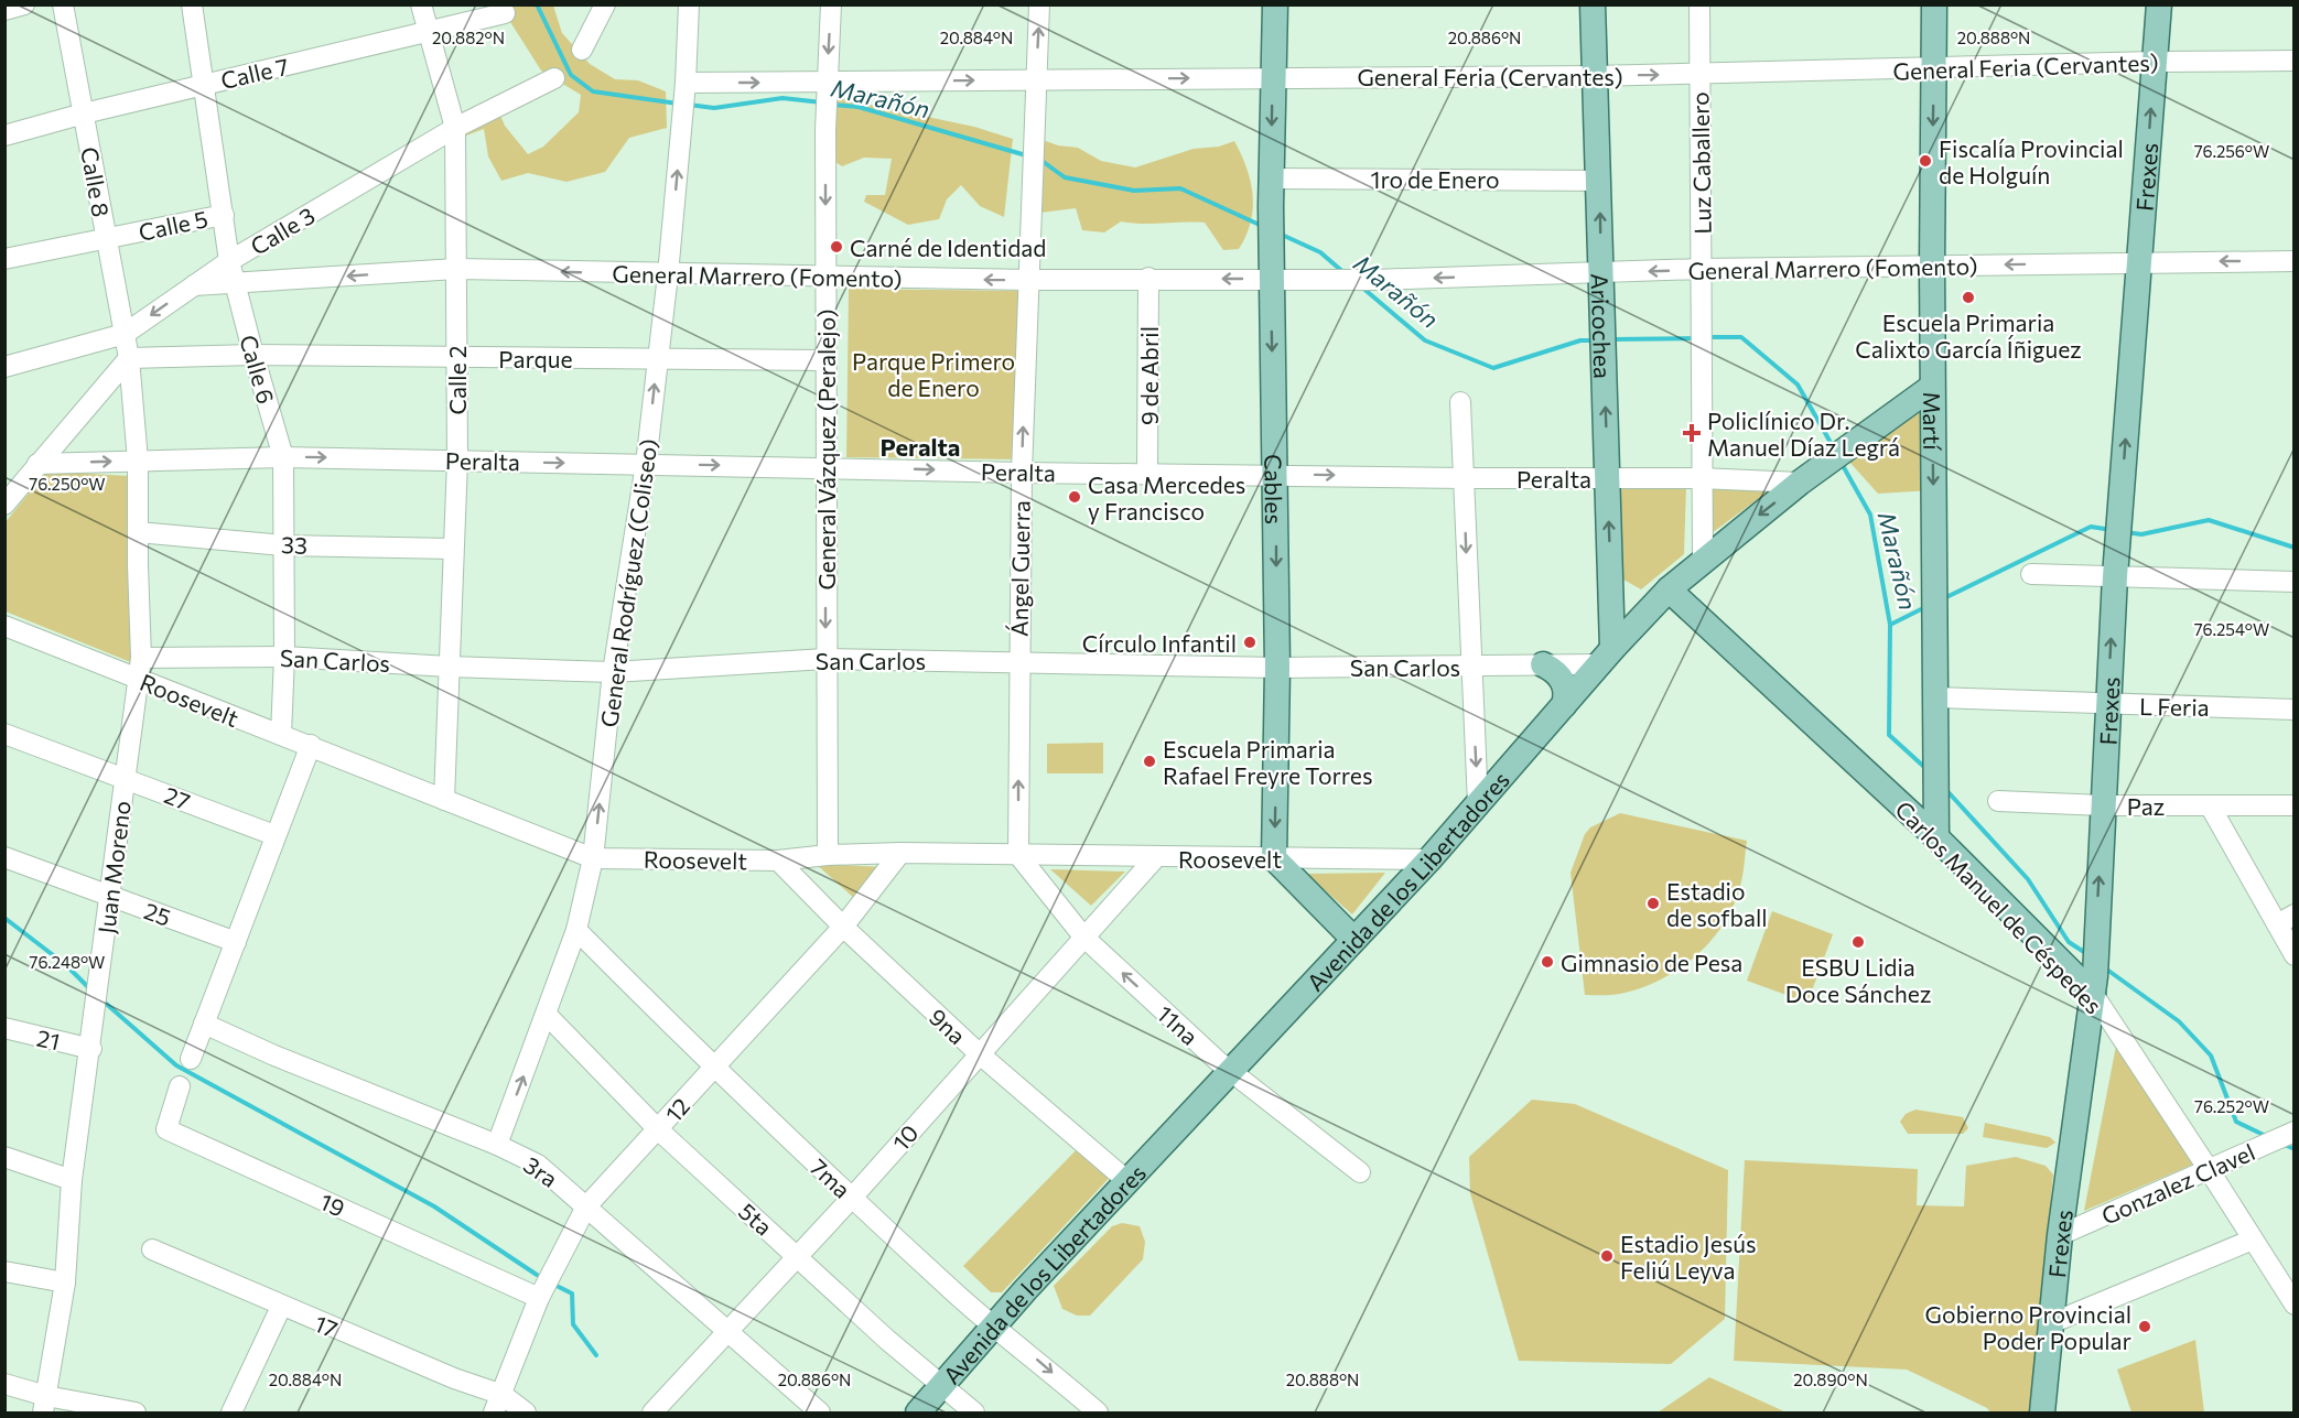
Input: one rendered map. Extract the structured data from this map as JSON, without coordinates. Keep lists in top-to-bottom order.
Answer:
{
  "streets": {
    "main road": [
      "Frexes",
      "Aricochea",
      "Martí",
      "Cables",
      "Avenida de los Libertadores",
      "Carlos Manuel de Céspedes"
    ],
    "street": [
      "General Feria (Cervantes)",
      "Calle 7",
      "Luz Caballero",
      "1ro de Enero",
      "Calle 8",
      "Calle 5",
      "Calle 3",
      "General Marrero (Fomento)",
      "Parque",
      "Calle 6",
      "9 de Abril",
      "Calle 2",
      "General Vázquez (Peralejo)",
      "Peralta",
      "33",
      "Ángel Guerra",
      "General Rodríguez (Coliseo)",
      "San Carlos",
      "Roosevelt",
      "L Feria",
      "27",
      "Paz",
      "Juan Moreno",
      "25",
      "11na",
      "9na",
      "21",
      "12",
      "10",
      "3ra",
      "7ma",
      "Gonzalez Clavel",
      "19",
      "5ta",
      "17"
    ]
  },
  "crossings": [
    ["General Feria (Cervantes)", "Luz Caballero"],
    ["General Feria (Cervantes)", "Frexes"],
    ["General Feria (Cervantes)", "Aricochea"],
    ["General Feria (Cervantes)", "Martí"],
    ["General Feria (Cervantes)", "General Vázquez (Peralejo)"],
    ["General Feria (Cervantes)", "Cables"],
    ["General Feria (Cervantes)", "Ángel Guerra"],
    ["General Feria (Cervantes)", "General Rodríguez (Coliseo)"],
    ["Calle 7", "Calle 8"],
    ["Calle 7", "Calle 6"],
    ["Calle 7", "Calle 2"],
    ["Luz Caballero", "General Marrero (Fomento)"],
    ["Luz Caballero", "Peralta"],
    ["Luz Caballero", "Avenida de los Libertadores"],
    ["Frexes", "General Marrero (Fomento)"],
    ["Frexes", "L Feria"],
    ["Frexes", "Paz"],
    ["Frexes", "Carlos Manuel de Céspedes"],
    ["Frexes", "Gonzalez Clavel"],
    ["1ro de Enero", "Aricochea"],
    ["1ro de Enero", "Cables"],
    ["Calle 8", "Calle 5"],
    ["Calle 8", "Calle 3"],
    ["Calle 8", "Parque"],
    ["Calle 8", "Juan Moreno"],
    ["Calle 5", "Calle 6"],
    ["Calle 3", "General Marrero (Fomento)"],
    ["Calle 3", "Calle 6"],
    ["Calle 3", "Calle 2"],
    ["General Marrero (Fomento)", "Aricochea"],
    ["General Marrero (Fomento)", "Calle 6"],
    ["General Marrero (Fomento)", "9 de Abril"],
    ["General Marrero (Fomento)", "Calle 2"],
    ["General Marrero (Fomento)", "Martí"],
    ["General Marrero (Fomento)", "General Vázquez (Peralejo)"],
    ["General Marrero (Fomento)", "Cables"],
    ["General Marrero (Fomento)", "Ángel Guerra"],
    ["General Marrero (Fomento)", "General Rodríguez (Coliseo)"],
    ["Aricochea", "Peralta"],
    ["Aricochea", "San Carlos"],
    ["Aricochea", "Avenida de los Libertadores"],
    ["Parque", "Calle 6"],
    ["Parque", "Calle 2"],
    ["Parque", "General Vázquez (Peralejo)"],
    ["Parque", "General Rodríguez (Coliseo)"],
    ["Parque", "Juan Moreno"],
    ["Calle 6", "Peralta"],
    ["Calle 6", "33"],
    ["Calle 6", "San Carlos"],
    ["Calle 6", "Roosevelt"],
    ["9 de Abril", "Peralta"],
    ["Calle 2", "Peralta"],
    ["Calle 2", "33"],
    ["Calle 2", "San Carlos"],
    ["Calle 2", "Roosevelt"],
    ["Martí", "L Feria"],
    ["Martí", "Avenida de los Libertadores"],
    ["Martí", "Carlos Manuel de Céspedes"],
    ["General Vázquez (Peralejo)", "Peralta"],
    ["General Vázquez (Peralejo)", "San Carlos"],
    ["General Vázquez (Peralejo)", "Roosevelt"],
    ["Peralta", "Cables"],
    ["Peralta", "Ángel Guerra"],
    ["Peralta", "General Rodríguez (Coliseo)"],
    ["Peralta", "Juan Moreno"],
    ["Peralta", "Avenida de los Libertadores"],
    ["Cables", "San Carlos"],
    ["Cables", "Roosevelt"],
    ["33", "Juan Moreno"],
    ["Ángel Guerra", "San Carlos"],
    ["Ángel Guerra", "Roosevelt"],
    ["Ángel Guerra", "11na"],
    ["General Rodríguez (Coliseo)", "San Carlos"],
    ["General Rodríguez (Coliseo)", "Roosevelt"],
    ["General Rodríguez (Coliseo)", "3ra"],
    ["General Rodríguez (Coliseo)", "7ma"],
    ["General Rodríguez (Coliseo)", "5ta"],
    ["San Carlos", "Juan Moreno"],
    ["San Carlos", "Avenida de los Libertadores"],
    ["Roosevelt", "Juan Moreno"],
    ["Roosevelt", "Avenida de los Libertadores"],
    ["Roosevelt", "11na"],
    ["Roosevelt", "9na"],
    ["Roosevelt", "12"],
    ["Roosevelt", "10"],
    ["27", "Juan Moreno"],
    ["Juan Moreno", "25"],
    ["Juan Moreno", "21"],
    ["Avenida de los Libertadores", "Carlos Manuel de Céspedes"],
    ["Avenida de los Libertadores", "11na"],
    ["Avenida de los Libertadores", "9na"],
    ["Avenida de los Libertadores", "7ma"],
    ["Avenida de los Libertadores", "5ta"],
    ["Carlos Manuel de Céspedes", "Gonzalez Clavel"],
    ["11na", "10"],
    ["9na", "12"],
    ["9na", "10"],
    ["12", "3ra"],
    ["12", "7ma"],
    ["12", "19"],
    ["12", "5ta"],
    ["12", "17"],
    ["10", "3ra"],
    ["10", "7ma"],
    ["10", "5ta"]
  ],
  "one_way": [
    "General Feria (Cervantes)",
    "Frexes",
    "General Marrero (Fomento)",
    "Aricochea",
    "Martí",
    "General Vázquez (Peralejo)",
    "Peralta",
    "Cables",
    "Ángel Guerra",
    "General Rodríguez (Coliseo)",
    "11na"
  ],
  "districts": ["Peralta"],
  "water": ["Marañón"],
  "parks": ["Parque Primero de Enero"],
  "places": {
    "other": [
      "Fiscalía Provincial de Holguín",
      "Carné de Identidad",
      "Escuela Primaria Calixto García Íñiguez",
      "Casa Mercedes y Francisco",
      "Círculo Infantil",
      "Escuela Primaria Rafael Freyre Torres",
      "Estadio de sofball",
      "ESBU Lidia Doce Sánchez",
      "Gimnasio de Pesa",
      "Estadio Jesús Feliú Leyva",
      "Gobierno Provincial Poder Popular"
    ],
    "health": ["Policlínico Dr. Manuel Díaz Legrá"]
  },
  "coordinates": [
    "20.882°N",
    "20.884°N",
    "20.886°N",
    "20.888°N",
    "76.256°W",
    "76.250°W",
    "76.254°W",
    "76.248°W",
    "76.252°W",
    "20.890°N"
  ]
}
